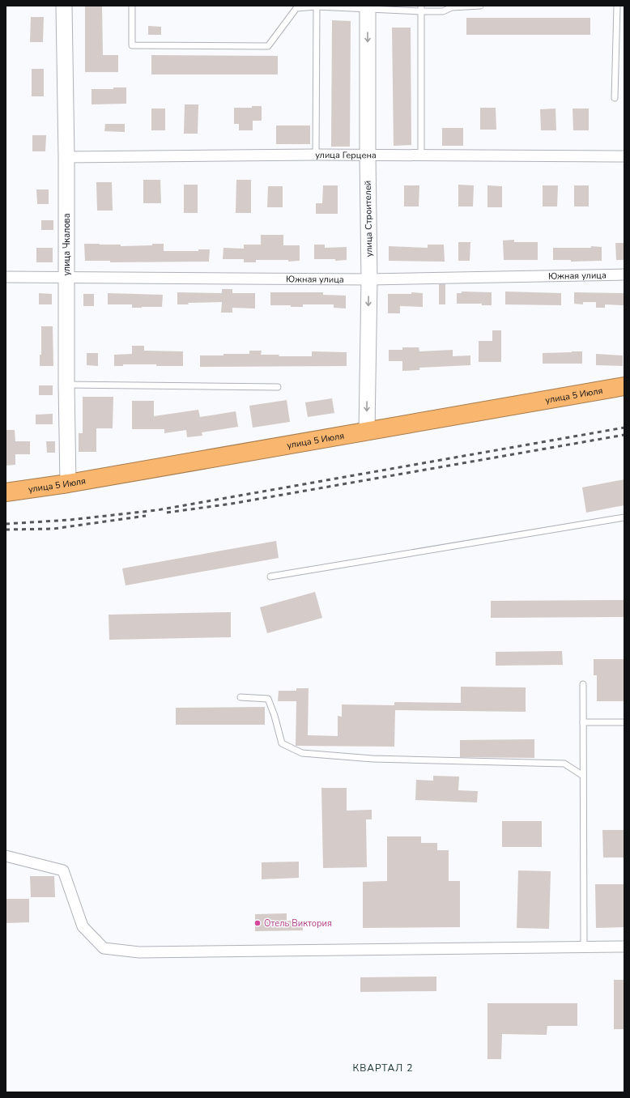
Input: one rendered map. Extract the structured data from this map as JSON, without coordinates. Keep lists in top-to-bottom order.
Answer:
{
  "streets": {
    "highway": ["улица 5 Июля"],
    "street": [
      "улица Герцена",
      "улица Строителей",
      "улица Чкалова",
      "Южная улица"
    ]
  },
  "crossings": [
    ["улица Герцена", "улица Строителей"],
    ["улица Герцена", "улица Чкалова"],
    ["улица Строителей", "Южная улица"],
    ["улица Строителей", "улица 5 Июля"],
    ["улица Чкалова", "Южная улица"],
    ["улица Чкалова", "улица 5 Июля"]
  ],
  "one_way": ["улица Строителей"],
  "districts": ["КВАРТАЛ 2"],
  "places": ["Отель Виктория"]
}
